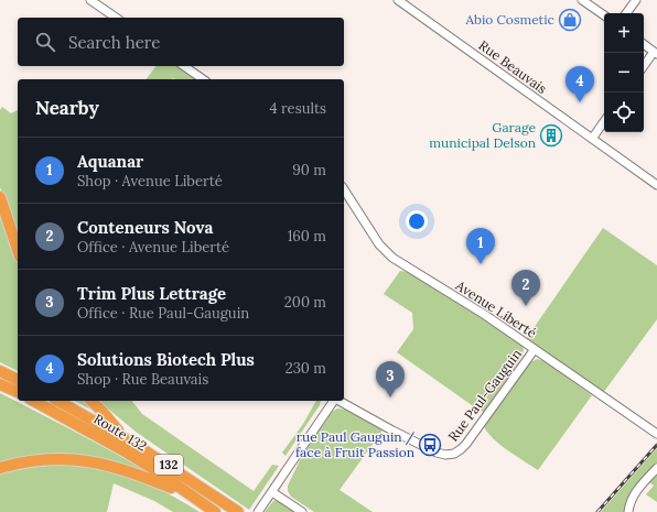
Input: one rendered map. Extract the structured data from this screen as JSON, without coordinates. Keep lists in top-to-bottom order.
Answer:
{
  "streets": {
    "highway": ["Route 132", "132"],
    "street": ["Rue Beauvais", "Avenue Liberté", "Rue Paul-Gauguin"]
  },
  "crossings": [
    ["Avenue Liberté", "Rue Paul-Gauguin"]
  ],
  "places": {
    "shop": ["Abio Cosmetic"],
    "building": ["Garage municipal Delson"],
    "bus stop": ["rue Paul Gauguin / face à Fruit Passion"]
  },
  "page": {
    "map_buttons": ["+", "−"],
    "search": "Search here",
    "pins": [
      "4",
      "1",
      "2",
      "3"
    ],
    "heading": ["Nearby", "4 results"],
    "list": [
      {
        "mark": "1",
        "name": "Aquanar",
        "note": "Shop · Avenue Liberté",
        "value": "90 m"
      },
      {
        "mark": "2",
        "name": "Conteneurs Nova",
        "note": "Office · Avenue Liberté",
        "value": "160 m"
      },
      {
        "mark": "3",
        "name": "Trim Plus Lettrage",
        "note": "Office · Rue Paul-Gauguin",
        "value": "200 m"
      },
      {
        "mark": "4",
        "name": "Solutions Biotech Plus",
        "note": "Shop · Rue Beauvais",
        "value": "230 m"
      }
    ]
  }
}
